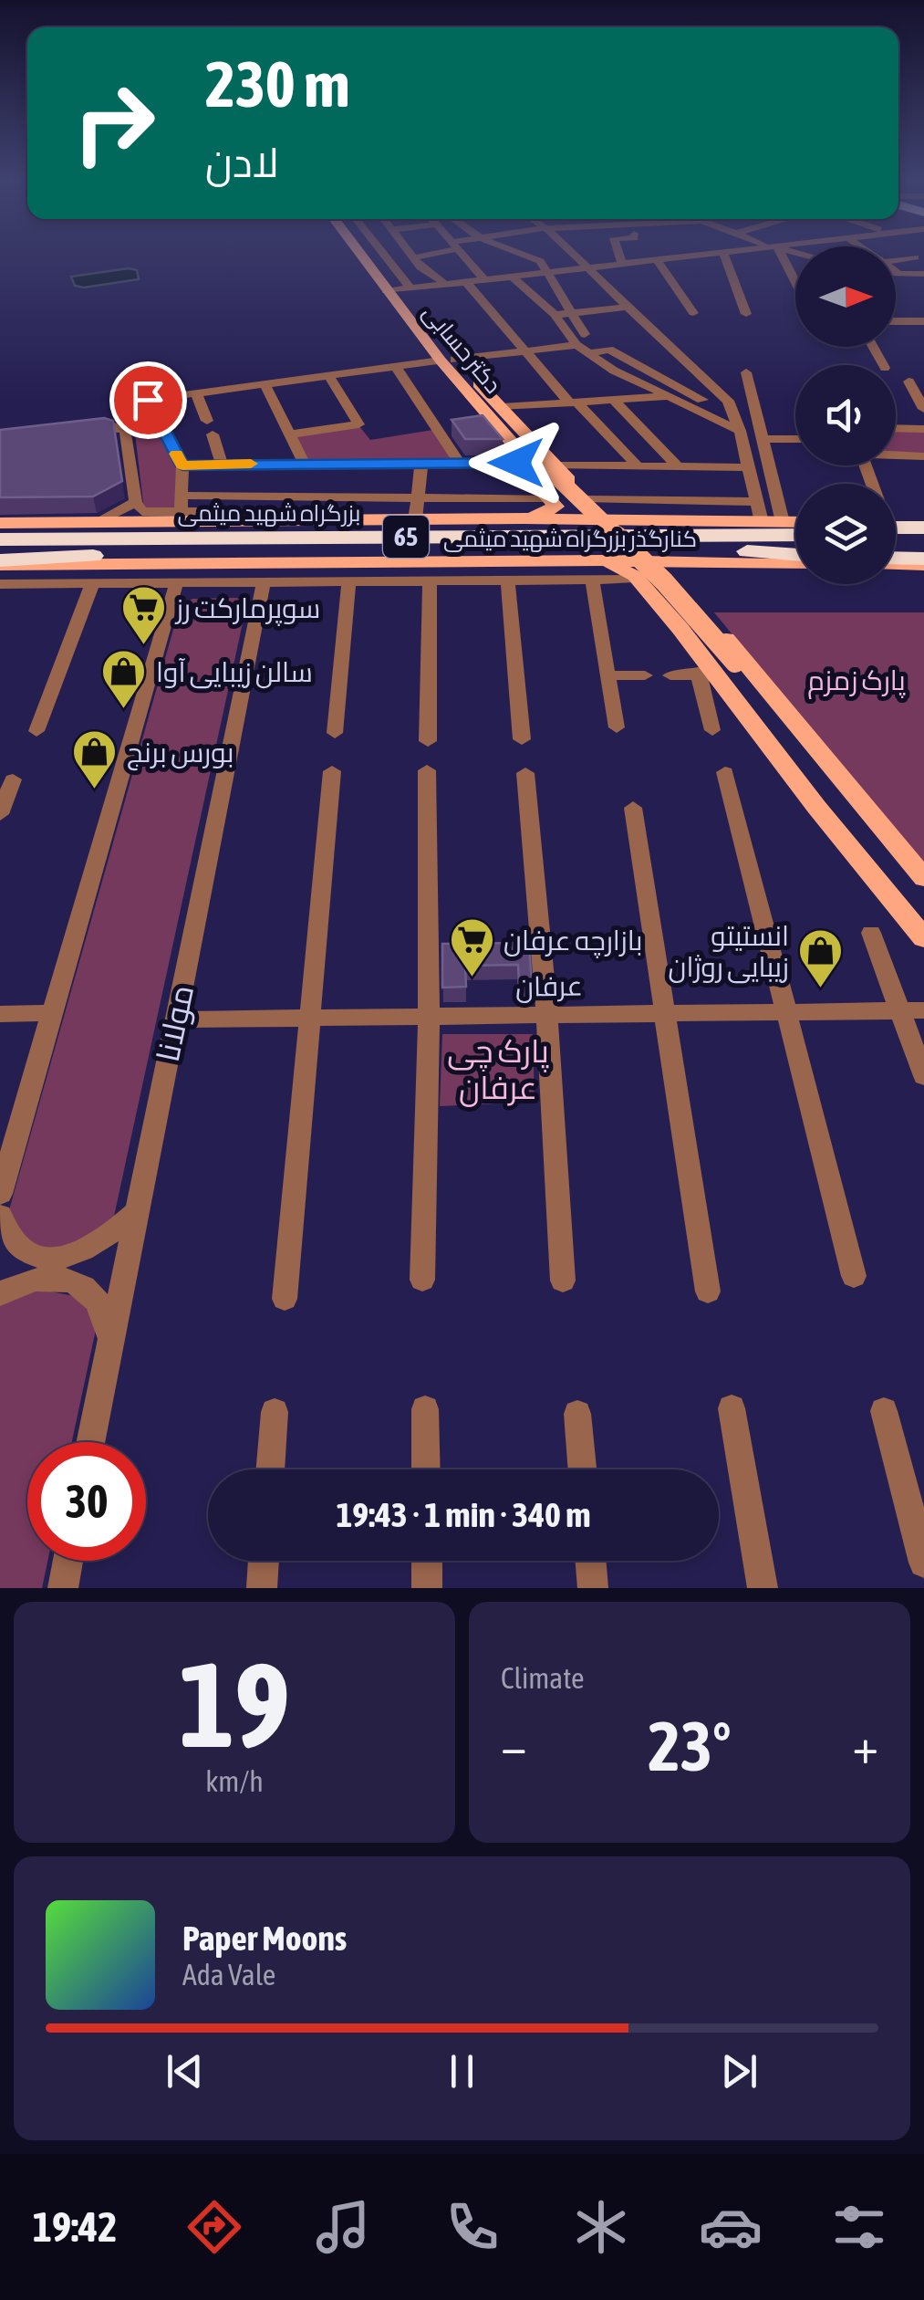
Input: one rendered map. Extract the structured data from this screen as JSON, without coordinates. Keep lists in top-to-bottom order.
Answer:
{
  "streets": {
    "highway": ["بزرگراه شهید میثمی", "65"],
    "main road": ["دکتر حسابی", "کنارگذر بزرگراه شهید میثمی"],
    "street": ["عرفان", "مولانا"]
  },
  "crossings": [
    ["بزرگراه شهید میثمی", "کنارگذر بزرگراه شهید میثمی"],
    ["عرفان", "مولانا"]
  ],
  "parks": ["پارک زمزم", "پارک چی عرفان"],
  "places": {
    "supermarket": ["سوپرمارکت رز", "بازارچه‌ عرفان"],
    "shop": ["سالن زیبایی آوا", "بورس برنج", "انستیتو زیبایی روژان"]
  },
  "north": "right",
  "page": {
    "turn": ["230 m", "لادن"],
    "limit": "30",
    "trip": "19:43 · 1 min · 340 m",
    "tile": [
      ["19", "km/h"],
      "Climate"
    ],
    "heat": ["−", "23°", "+"],
    "song": ["Paper Moons", "Ada Vale"],
    "tabs": "19:42"
  }
}
